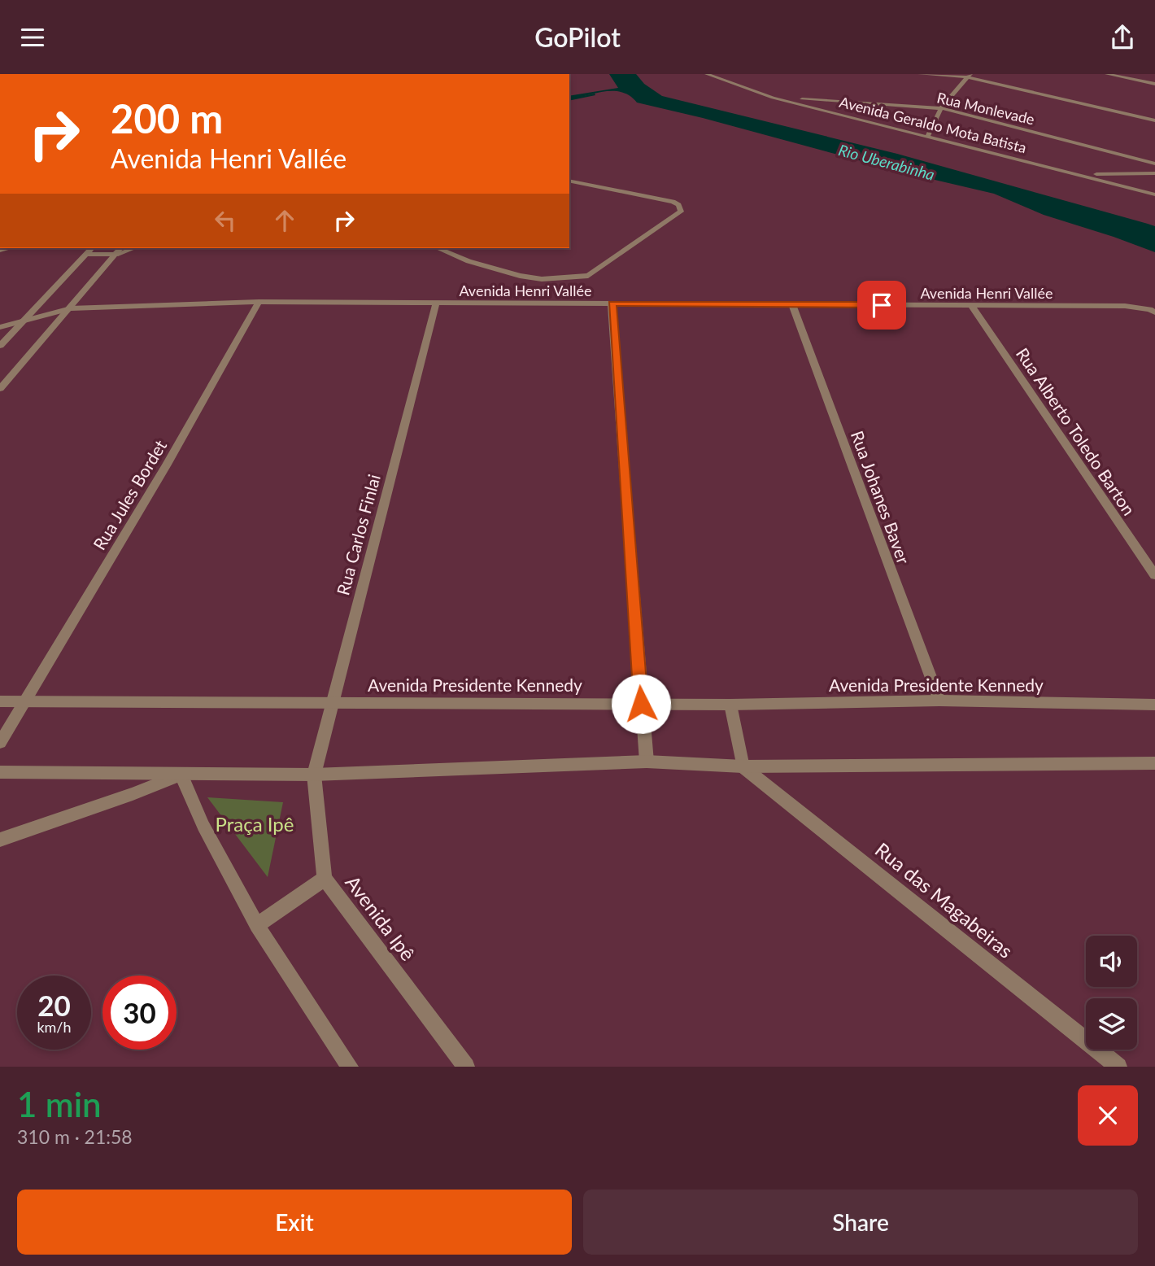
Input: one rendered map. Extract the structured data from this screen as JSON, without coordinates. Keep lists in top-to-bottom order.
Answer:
{
  "streets": {
    "street": [
      "Rua Monlevade",
      "Avenida Geraldo Mota Batista",
      "Avenida Henri Vallée",
      "Rua Alberto Toledo Barton",
      "Rua Jules Bordet",
      "Rua Johanes Baver",
      "Rua Carlos Finlai",
      "Avenida Presidente Kennedy",
      "Rua das Magabeiras",
      "Avenida Ipê"
    ]
  },
  "crossings": [
    ["Rua Monlevade", "Avenida Geraldo Mota Batista"],
    ["Avenida Henri Vallée", "Rua Alberto Toledo Barton"],
    ["Avenida Henri Vallée", "Rua Jules Bordet"],
    ["Avenida Henri Vallée", "Rua Johanes Baver"],
    ["Avenida Henri Vallée", "Rua Carlos Finlai"],
    ["Rua Jules Bordet", "Avenida Presidente Kennedy"],
    ["Rua Johanes Baver", "Avenida Presidente Kennedy"],
    ["Rua Carlos Finlai", "Avenida Presidente Kennedy"],
    ["Rua Carlos Finlai", "Avenida Ipê"]
  ],
  "water": ["Rio Uberabinha"],
  "parks": ["Praça Ipê"],
  "page": {
    "header": "GoPilot",
    "turn": ["200 m", "Avenida Henri Vallée"],
    "speed": "20 km/h",
    "limit": "30",
    "heading": ["1 min", "310 m · 21:58"],
    "buttons": ["Exit", "Share"]
  }
}
